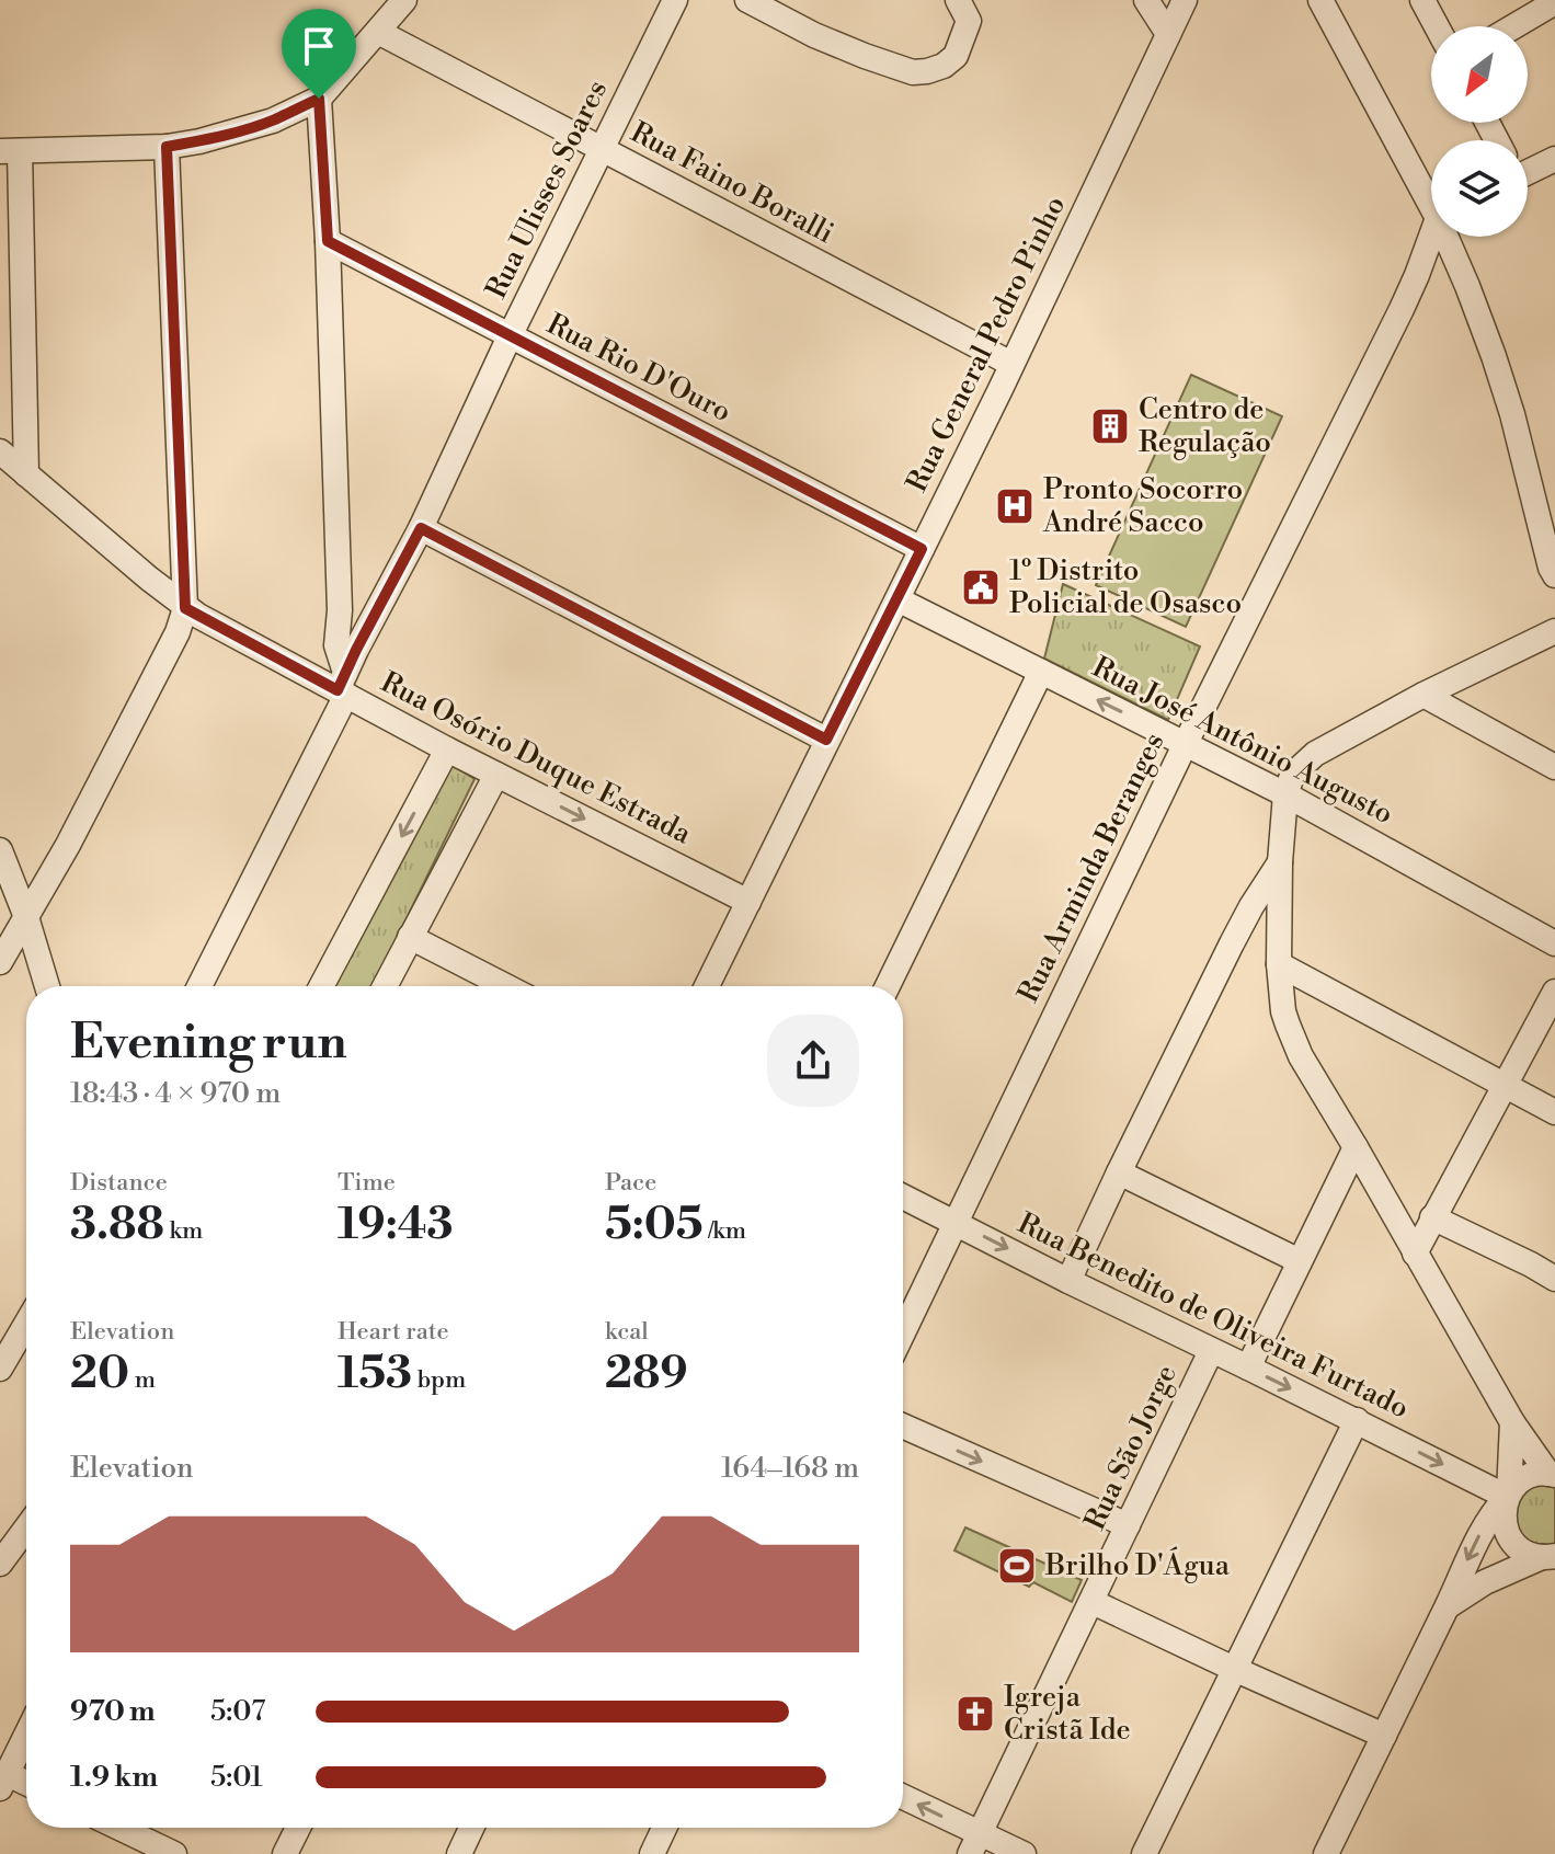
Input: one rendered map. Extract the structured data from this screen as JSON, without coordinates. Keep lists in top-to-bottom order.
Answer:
{
  "streets": {
    "street": [
      "Rua Faino Boralli",
      "Rua Ulisses Soares",
      "Rua General Pedro Pinho",
      "Rua Rio D'Ouro",
      "Rua José Antônio Augusto",
      "Rua Osório Duque Estrada",
      "Rua Arminda Beranges",
      "Rua Benedito de Oliveira Furtado",
      "Rua São Jorge"
    ]
  },
  "crossings": [
    ["Rua Faino Boralli", "Rua Ulisses Soares"],
    ["Rua Faino Boralli", "Rua General Pedro Pinho"],
    ["Rua Ulisses Soares", "Rua Rio D'Ouro"],
    ["Rua Ulisses Soares", "Rua Osório Duque Estrada"],
    ["Rua General Pedro Pinho", "Rua Rio D'Ouro"],
    ["Rua General Pedro Pinho", "Rua José Antônio Augusto"],
    ["Rua General Pedro Pinho", "Rua Osório Duque Estrada"],
    ["Rua José Antônio Augusto", "Rua Arminda Beranges"],
    ["Rua Arminda Beranges", "Rua Benedito de Oliveira Furtado"],
    ["Rua Benedito de Oliveira Furtado", "Rua São Jorge"]
  ],
  "places": {
    "building": ["Centro de Regulação"],
    "hospital": ["Pronto Socorro André Sacco"],
    "public building": ["1º Distrito Policial de Osasco"],
    "sports": ["Brilho D'Água"],
    "church": ["Igreja Cristã Ide"]
  },
  "north": "bottom left",
  "page": {
    "heading": ["Evening run", "18:43 · 4 × 970 m"],
    "stats": [
      ["Distance", "3.88 km"],
      ["Time", "19:43"],
      ["Pace", "5:05 /km"],
      ["Elevation", "20 m"],
      ["Heart rate", "153 bpm"],
      ["kcal", "289"]
    ],
    "chart": ["Elevation", "164–168 m"],
    "list": [
      {
        "name": "970 m",
        "note": "5:07"
      },
      {
        "name": "1.9 km",
        "note": "5:01"
      }
    ]
  }
}
